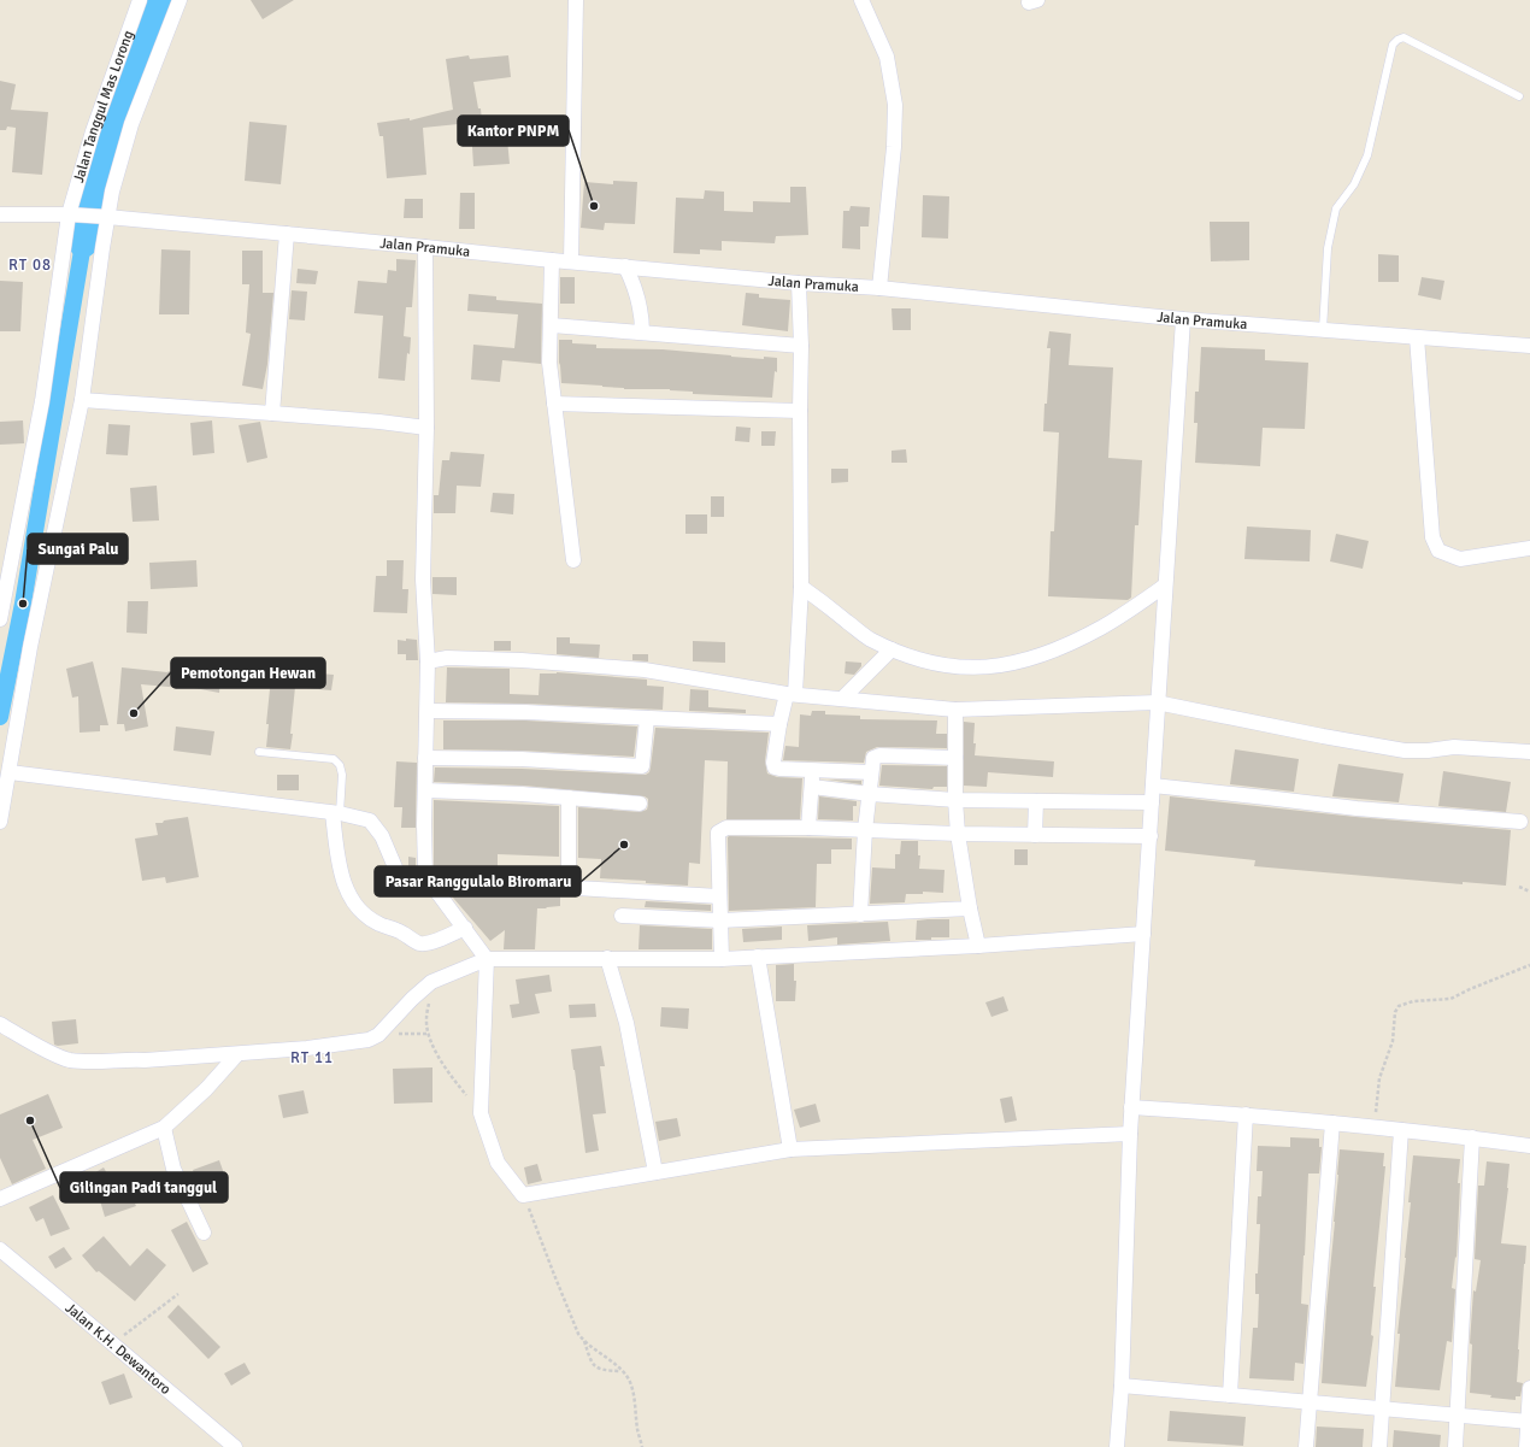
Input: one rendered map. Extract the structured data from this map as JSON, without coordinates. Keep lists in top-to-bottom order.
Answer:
{
  "streets": {
    "street": ["Jalan Tanggul Mas Lorong", "Jalan Pramuka", "Jalan K.H. Dewantoro"]
  },
  "crossings": [
    ["Jalan Tanggul Mas Lorong", "Jalan Pramuka"]
  ],
  "districts": ["RT 08", "RT 11"],
  "places": [
    "Kantor PNPM",
    "Sungai Palu",
    "Pemotongan Hewan",
    "Pasar Ranggulalo Biromaru",
    "Gilingan Padi tanggul"
  ]
}
